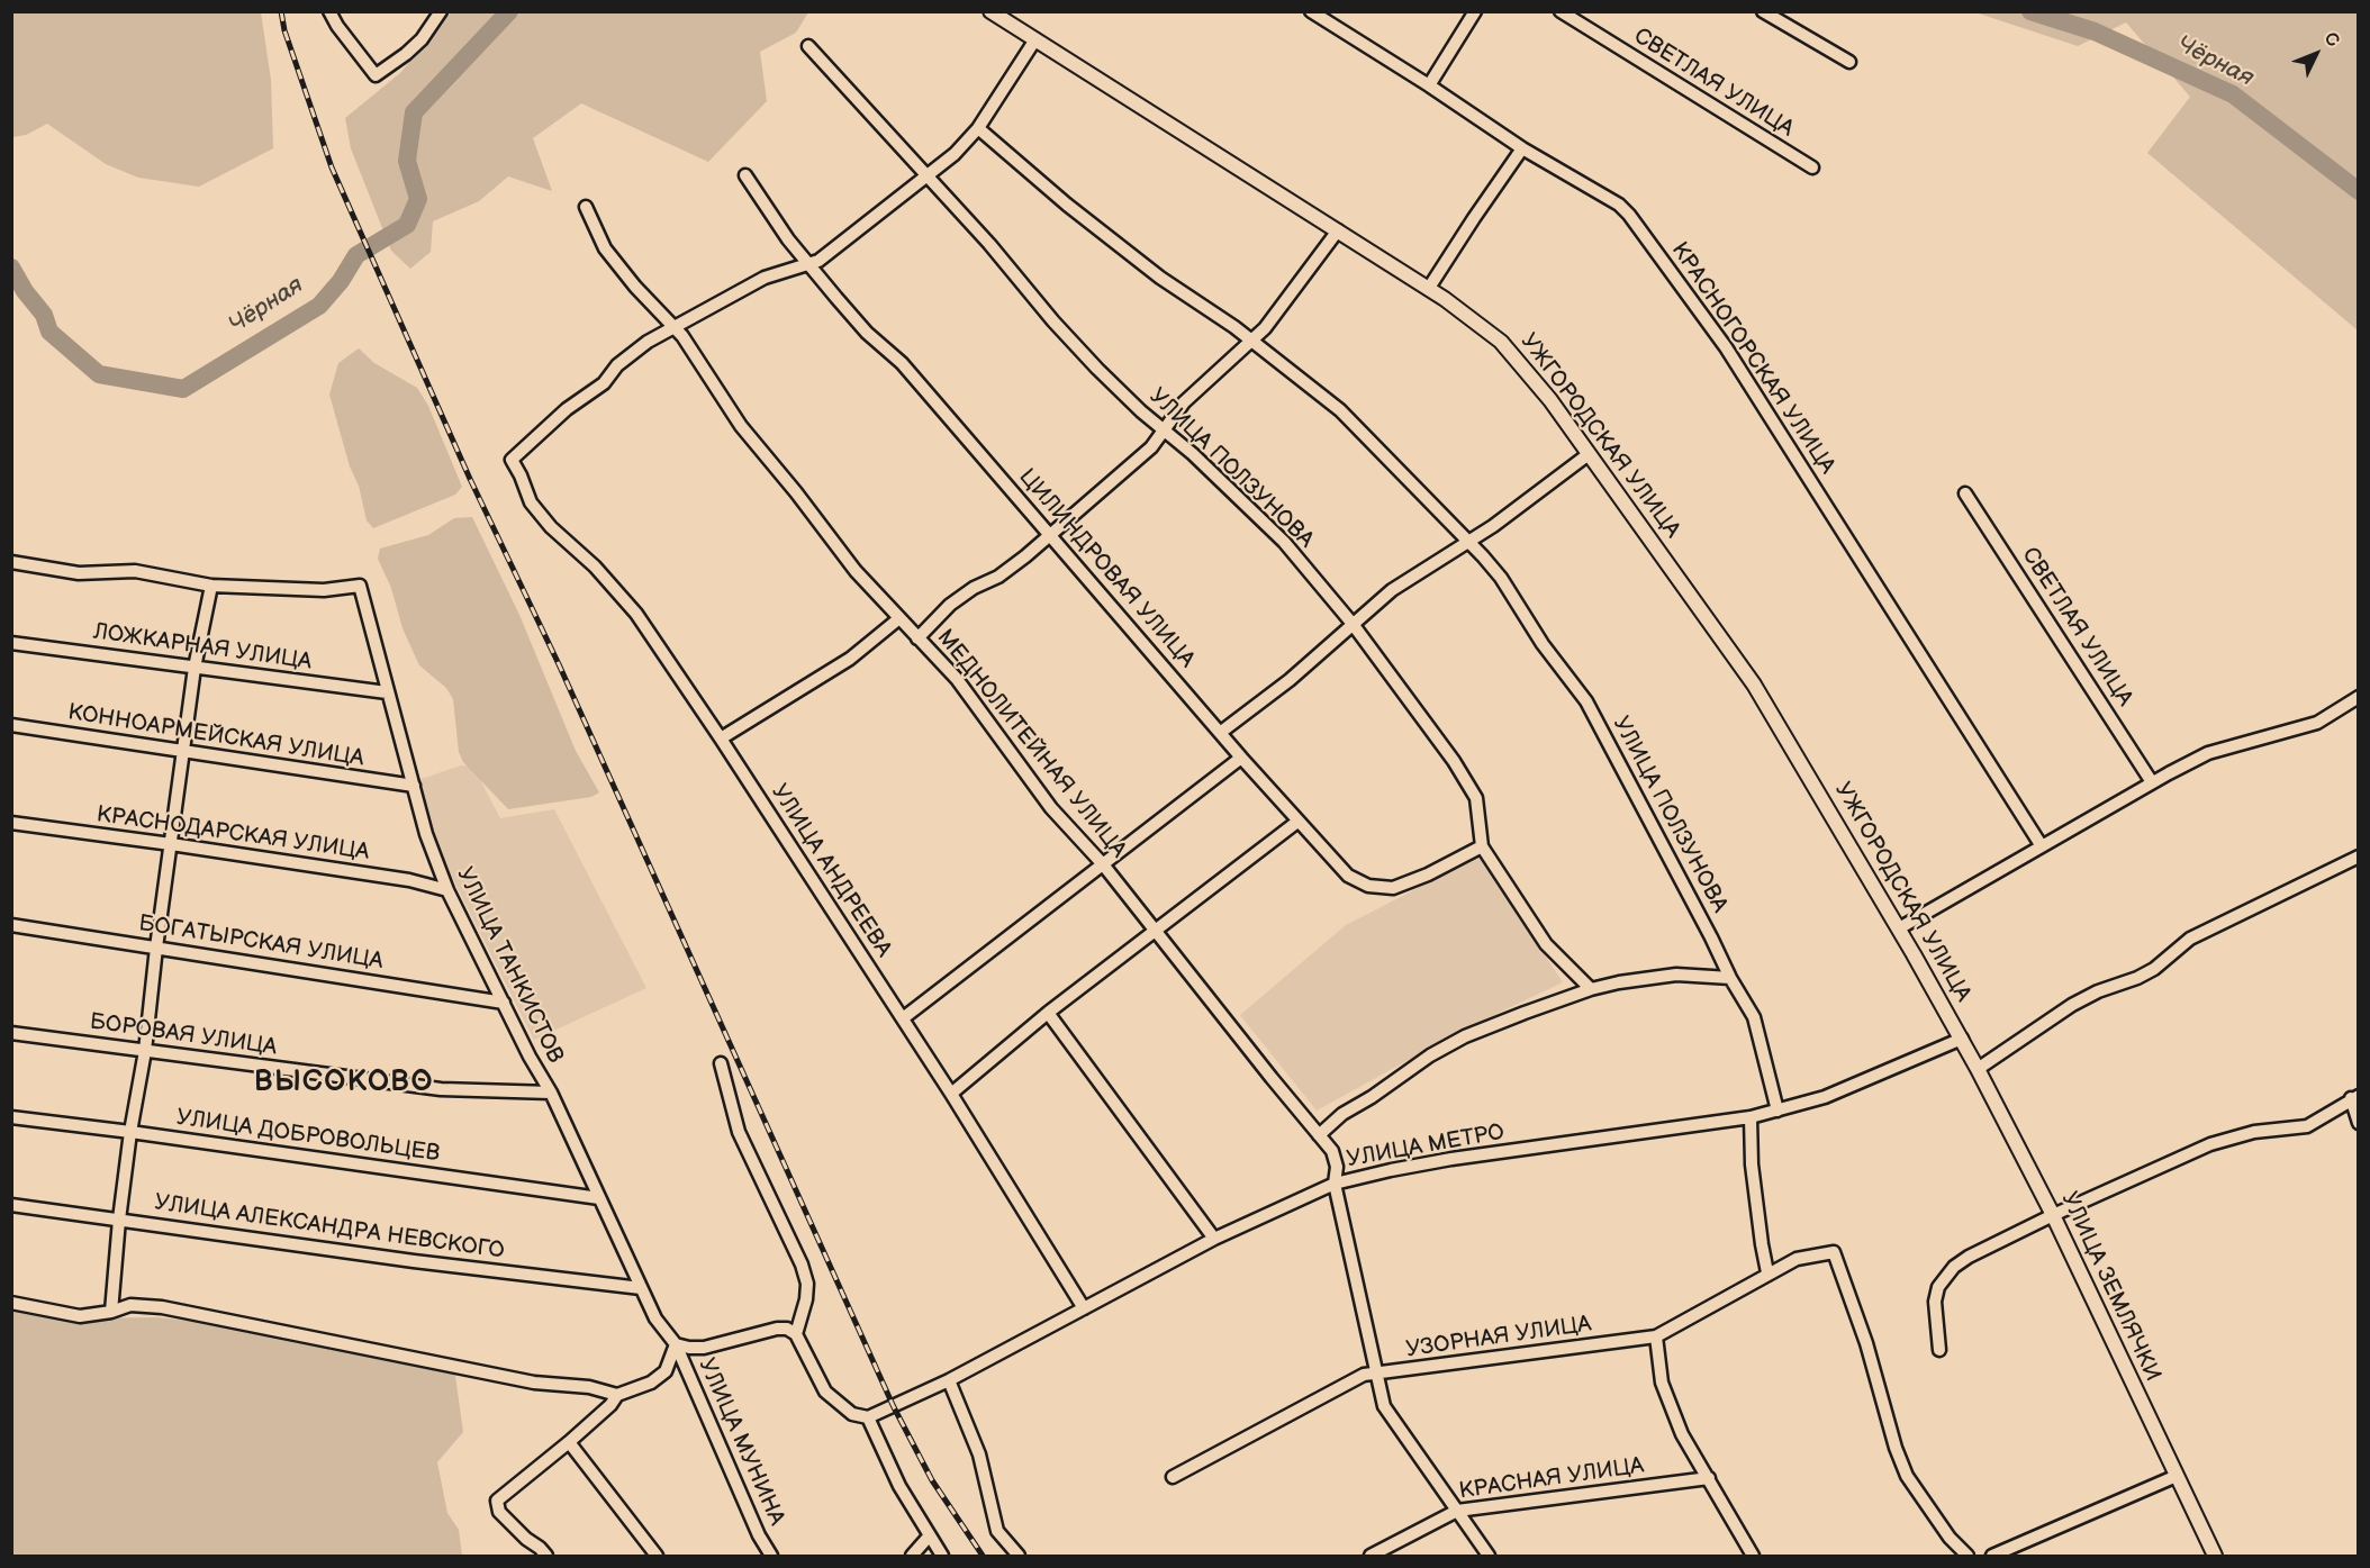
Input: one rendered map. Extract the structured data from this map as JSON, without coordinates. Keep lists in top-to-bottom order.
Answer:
{
  "streets": {
    "main road": ["УЖГОРОДСКАЯ УЛИЦА", "УЛИЦА ЗЕМЛЯЧКИ"],
    "street": [
      "СВЕТЛАЯ УЛИЦА",
      "КРАСНОГОРСКАЯ УЛИЦА",
      "УЛИЦА ПОЛЗУНОВА",
      "ЦИЛИНДРОВАЯ УЛИЦА",
      "ЛОЖКАРНАЯ УЛИЦА",
      "КОННОАРМЕЙСКАЯ УЛИЦА",
      "МЕДНОЛИТЕЙНАЯ УЛИЦА",
      "КРАСНОДАРСКАЯ УЛИЦА",
      "УЛИЦА АНДРЕЕВА",
      "БОГАТЫРСКАЯ УЛИЦА",
      "УЛИЦА ТАНКИСТОВ",
      "БОРОВАЯ УЛИЦА",
      "УЛИЦА ДОБРОВОЛЬЦЕВ",
      "УЛИЦА МЕТРО",
      "УЛИЦА АЛЕКСАНДРА НЕВСКОГО",
      "УЗОРНАЯ УЛИЦА",
      "УЛИЦА МУНИНА",
      "КРАСНАЯ УЛИЦА"
    ]
  },
  "crossings": [
    ["УЖГОРОДСКАЯ УЛИЦА", "УЛИЦА МЕТРО"],
    ["УЖГОРОДСКАЯ УЛИЦА", "УЛИЦА ЗЕМЛЯЧКИ"],
    ["УЛИЦА ПОЛЗУНОВА", "ЦИЛИНДРОВАЯ УЛИЦА"],
    ["УЛИЦА ПОЛЗУНОВА", "УЛИЦА МЕТРО"],
    ["ЛОЖКАРНАЯ УЛИЦА", "УЛИЦА ТАНКИСТОВ"],
    ["КОННОАРМЕЙСКАЯ УЛИЦА", "УЛИЦА ТАНКИСТОВ"],
    ["МЕДНОЛИТЕЙНАЯ УЛИЦА", "УЛИЦА АНДРЕЕВА"],
    ["МЕДНОЛИТЕЙНАЯ УЛИЦА", "УЛИЦА МЕТРО"],
    ["МЕДНОЛИТЕЙНАЯ УЛИЦА", "УЗОРНАЯ УЛИЦА"],
    ["МЕДНОЛИТЕЙНАЯ УЛИЦА", "КРАСНАЯ УЛИЦА"],
    ["КРАСНОДАРСКАЯ УЛИЦА", "УЛИЦА ТАНКИСТОВ"],
    ["УЛИЦА АНДРЕЕВА", "УЛИЦА МЕТРО"],
    ["БОГАТЫРСКАЯ УЛИЦА", "УЛИЦА ТАНКИСТОВ"],
    ["УЛИЦА ТАНКИСТОВ", "БОРОВАЯ УЛИЦА"],
    ["УЛИЦА ТАНКИСТОВ", "УЛИЦА ДОБРОВОЛЬЦЕВ"],
    ["УЛИЦА ТАНКИСТОВ", "УЛИЦА АЛЕКСАНДРА НЕВСКОГО"],
    ["УЛИЦА ТАНКИСТОВ", "УЛИЦА МУНИНА"],
    ["УЛИЦА МЕТРО", "УЛИЦА ЗЕМЛЯЧКИ"]
  ],
  "districts": ["ВЫСОКОВО"],
  "water": ["Чёрная"],
  "north": "top right"
}
